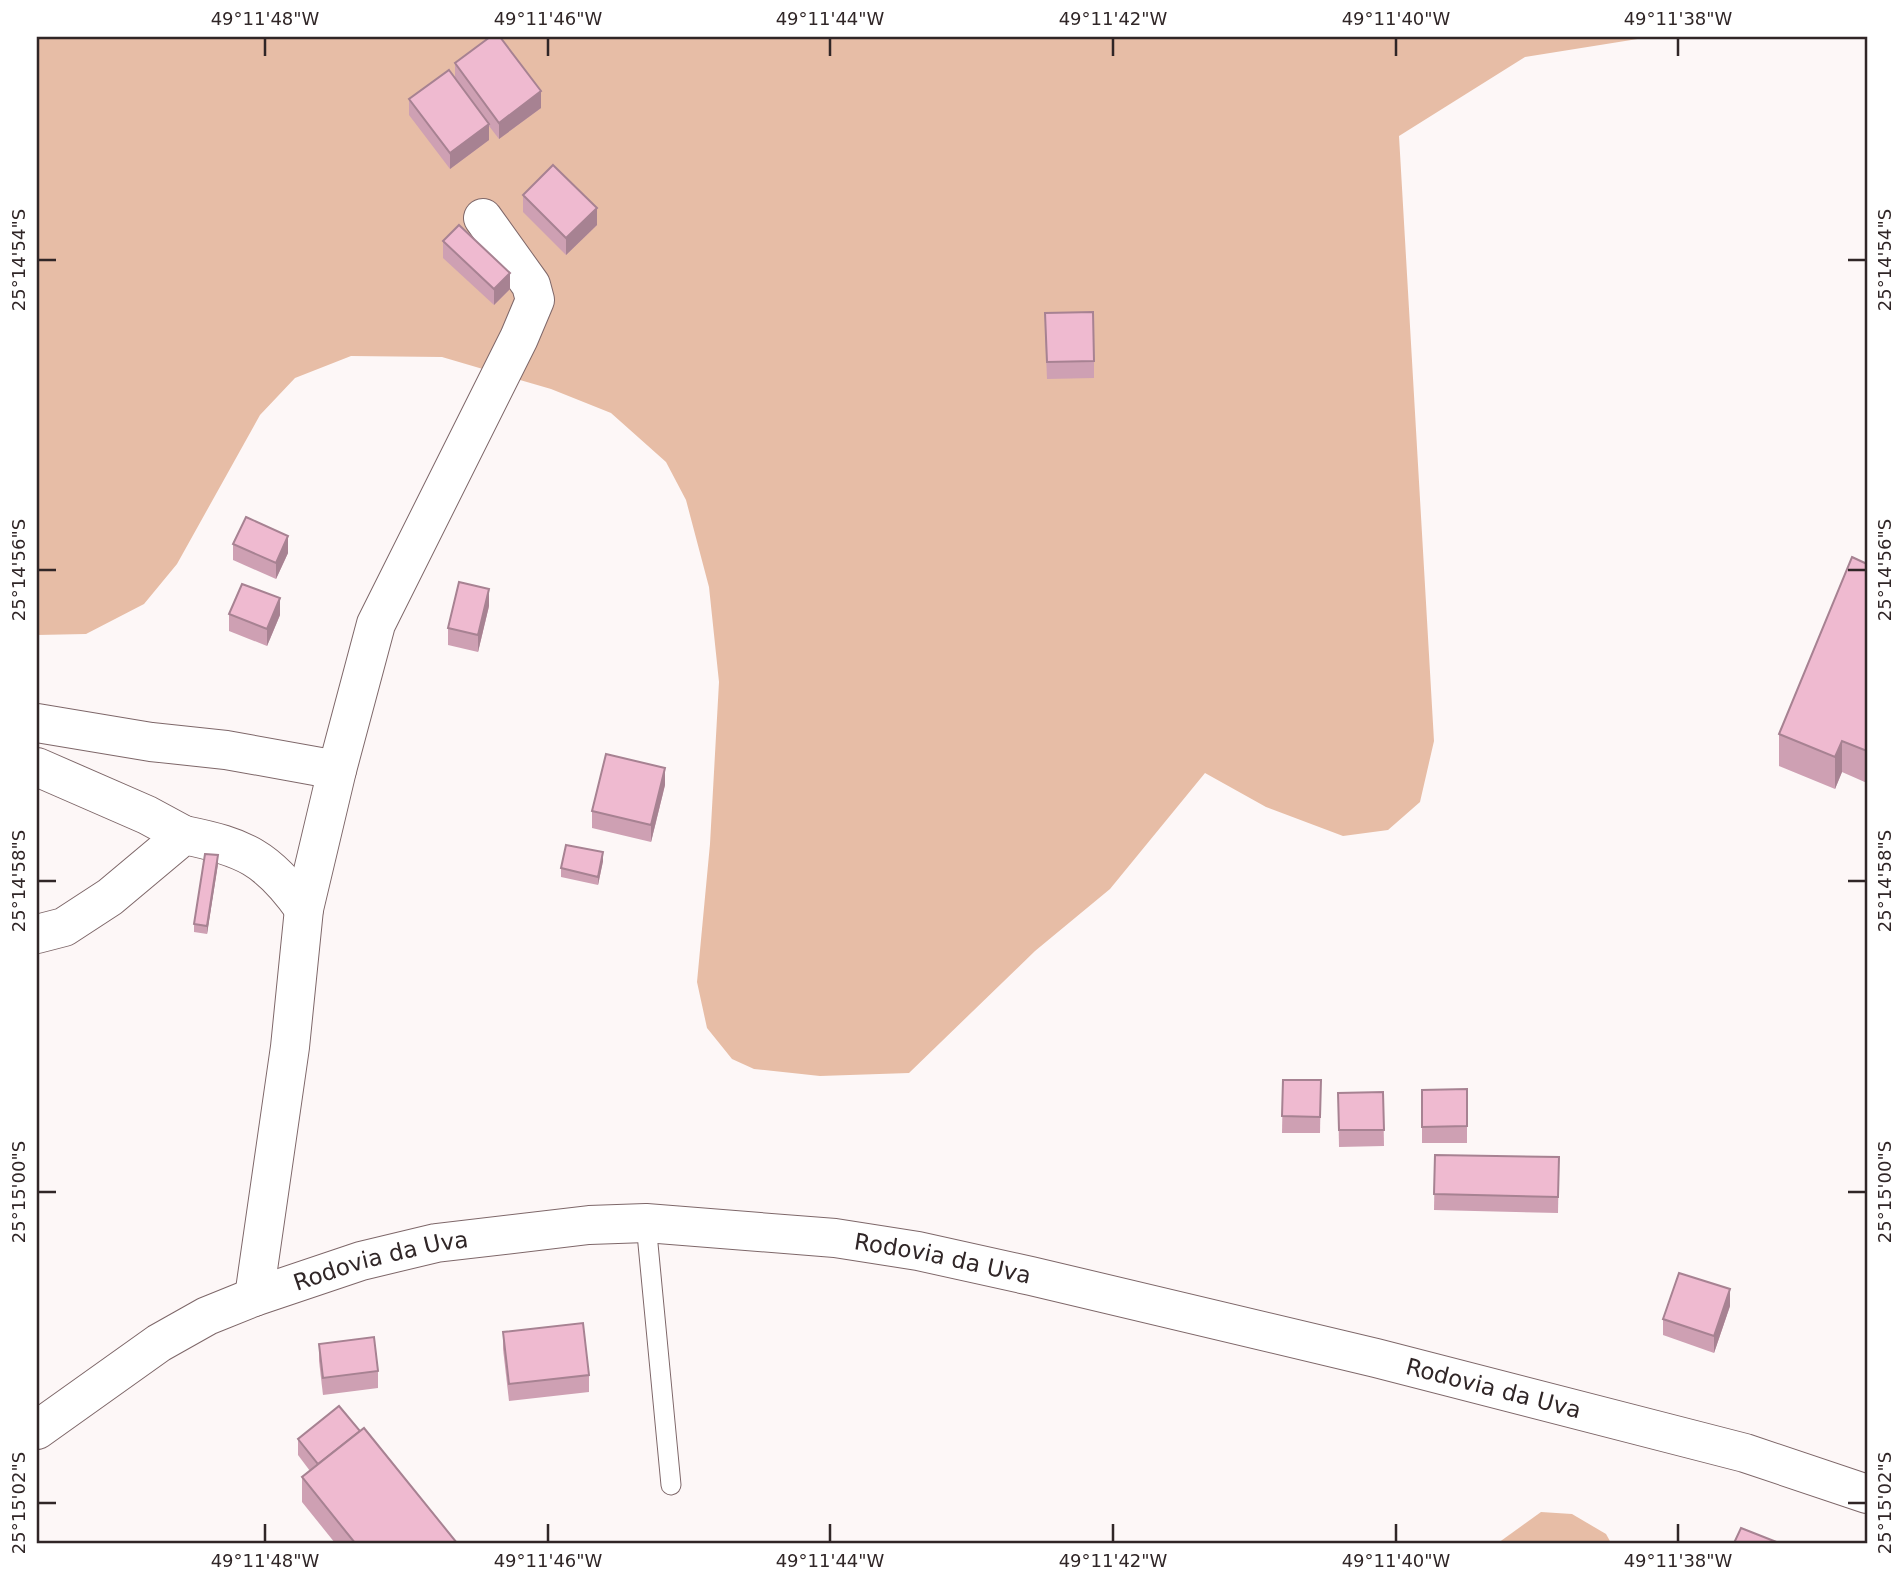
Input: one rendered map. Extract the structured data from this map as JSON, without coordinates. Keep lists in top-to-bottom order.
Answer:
{
  "streets": {
    "street": ["Rodovia da Uva"]
  },
  "coordinates": [
    "49°11'48\"W",
    "49°11'46\"W",
    "49°11'44\"W",
    "49°11'42\"W",
    "49°11'40\"W",
    "49°11'38\"W",
    "25°14'54\"S",
    "25°14'56\"S",
    "25°14'58\"S",
    "25°15'00\"S",
    "25°15'02\"S"
  ]
}
